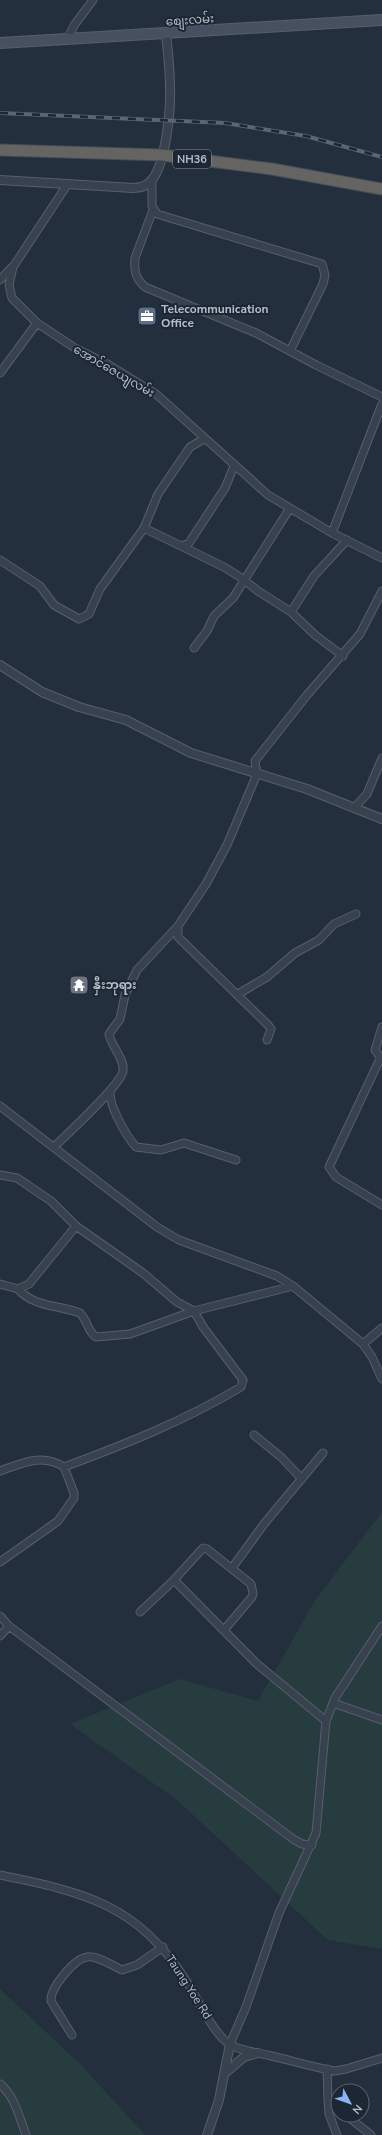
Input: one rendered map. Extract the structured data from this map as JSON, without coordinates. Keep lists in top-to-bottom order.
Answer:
{
  "streets": {
    "highway": ["NH36"],
    "main road": ["စျေးလမ်း"],
    "street": ["အောင်ဇေယျလမ်း", "Taung Yoe Rd"]
  },
  "places": {
    "office": ["Telecommunication Office"],
    "temple": ["နှီးဘုရား"]
  },
  "north": "bottom right"
}
